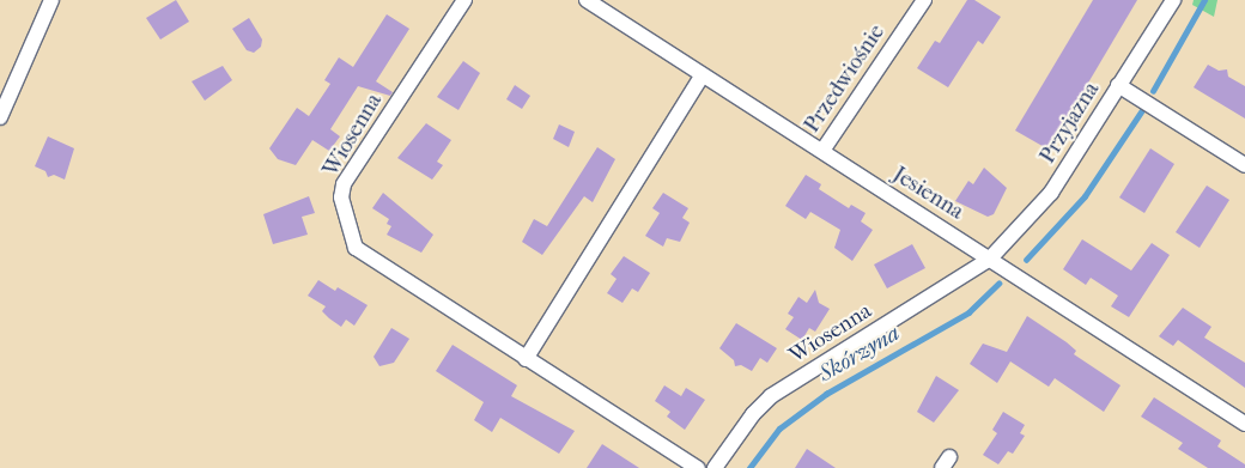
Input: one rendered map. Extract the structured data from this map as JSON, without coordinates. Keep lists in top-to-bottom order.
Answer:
{
  "streets": {
    "street": [
      "Przedwiośnie",
      "Przyjazna",
      "Wiosenna",
      "Jesienna"
    ]
  },
  "crossings": [
    ["Przedwiośnie", "Jesienna"],
    ["Przyjazna", "Wiosenna"],
    ["Przyjazna", "Jesienna"],
    ["Wiosenna", "Jesienna"]
  ],
  "water": ["Skórzyna"]
}
